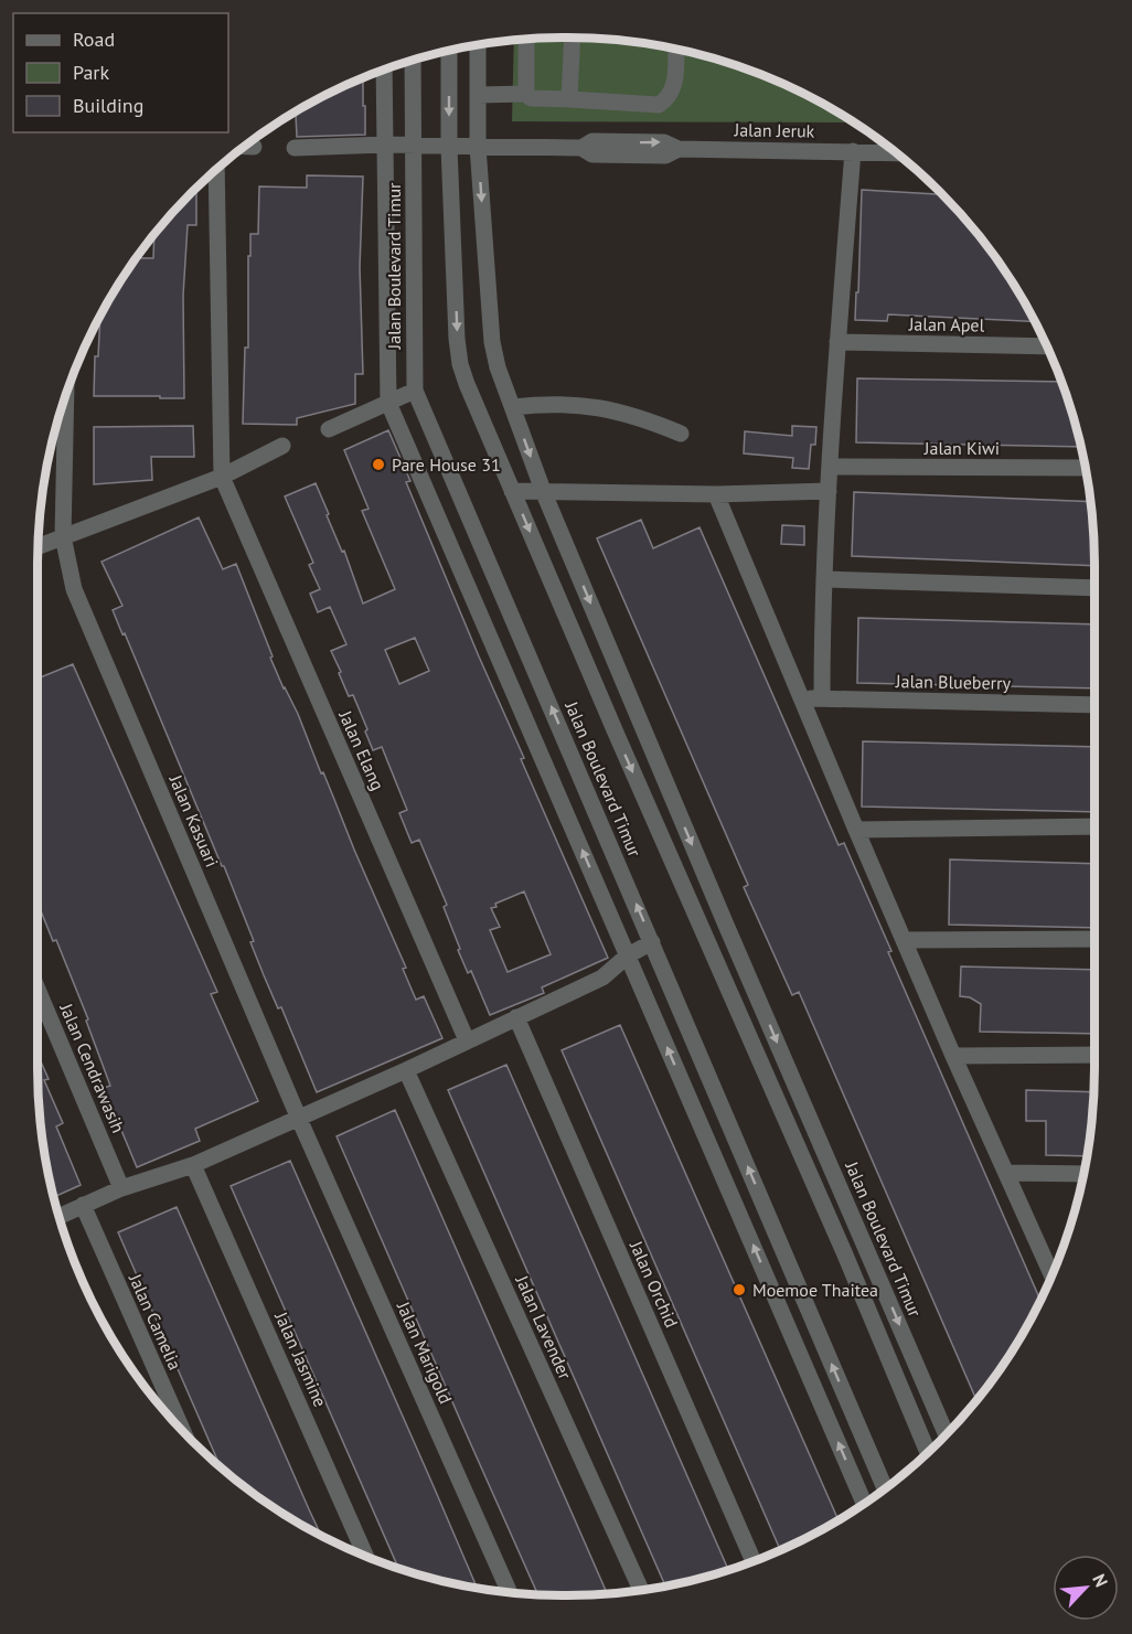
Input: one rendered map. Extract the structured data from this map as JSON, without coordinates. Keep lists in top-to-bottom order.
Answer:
{
  "streets": {
    "street": [
      "Jalan Jeruk",
      "Jalan Boulevard Timur",
      "Jalan Apel",
      "Jalan Kiwi",
      "Jalan Blueberry",
      "Jalan Elang",
      "Jalan Kasuari",
      "Jalan Cendrawasih",
      "Jalan Orchid",
      "Jalan Camelia",
      "Jalan Lavender",
      "Jalan Marigold",
      "Jalan Jasmine"
    ]
  },
  "crossings": [
    ["Jalan Jeruk", "Jalan Boulevard Timur"],
    ["Jalan Kasuari", "Jalan Marigold"]
  ],
  "places": ["Pare House 31", "Moemoe Thaitea"],
  "legend": ["Road", "Park", "Building"],
  "north": "top right"
}
